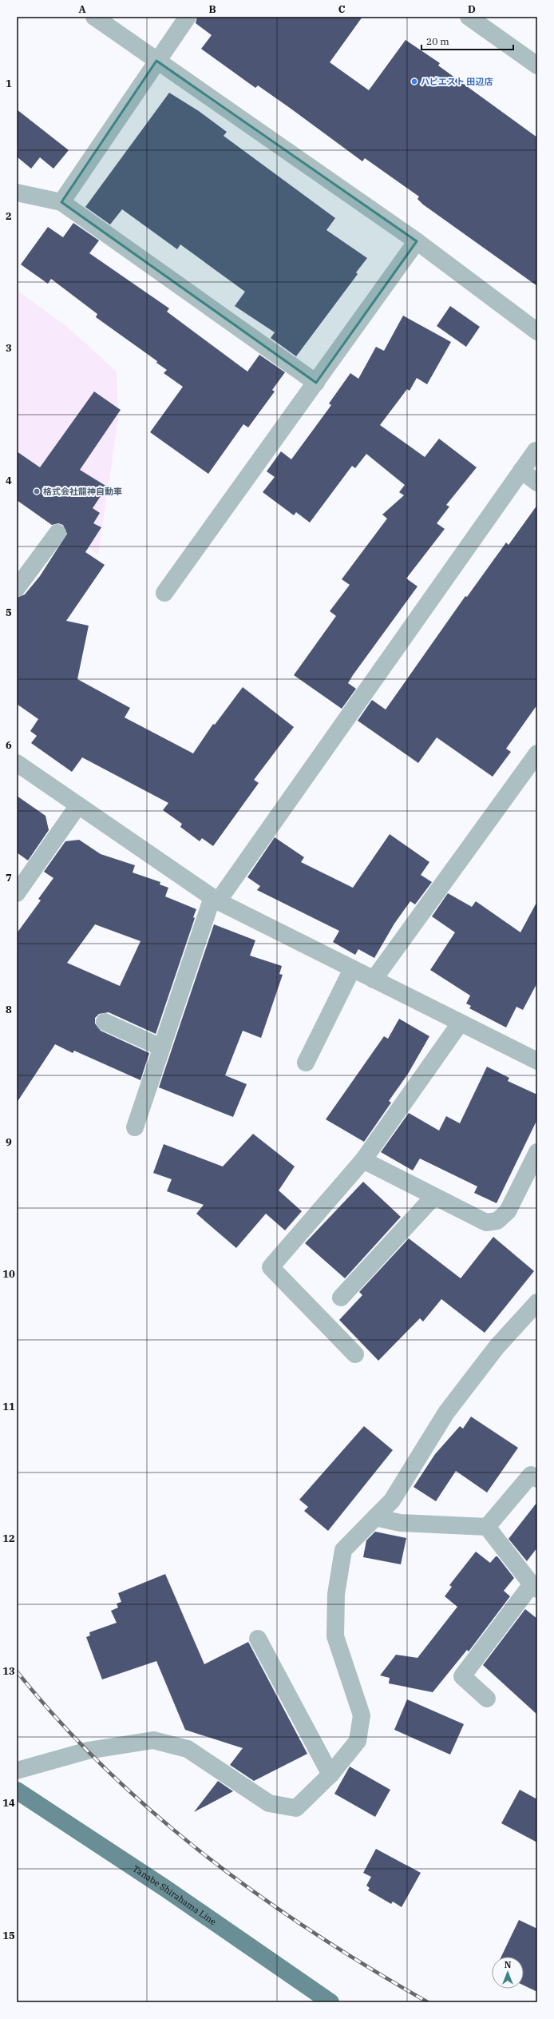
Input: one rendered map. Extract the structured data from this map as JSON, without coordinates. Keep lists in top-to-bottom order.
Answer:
{
  "streets": {
    "main road": ["Tanabe Shirahama Line"]
  },
  "places": ["ハピエスト 田辺店", "格式会社龍神自動車"],
  "scale_bar": "20 m",
  "north": "top",
  "grid": {
    "columns": [
      "A",
      "B",
      "C",
      "D"
    ],
    "rows": [
      "1",
      "2",
      "3",
      "4",
      "5",
      "6",
      "7",
      "8",
      "9",
      "10",
      "11",
      "12",
      "13",
      "14",
      "15"
    ]
  }
}
